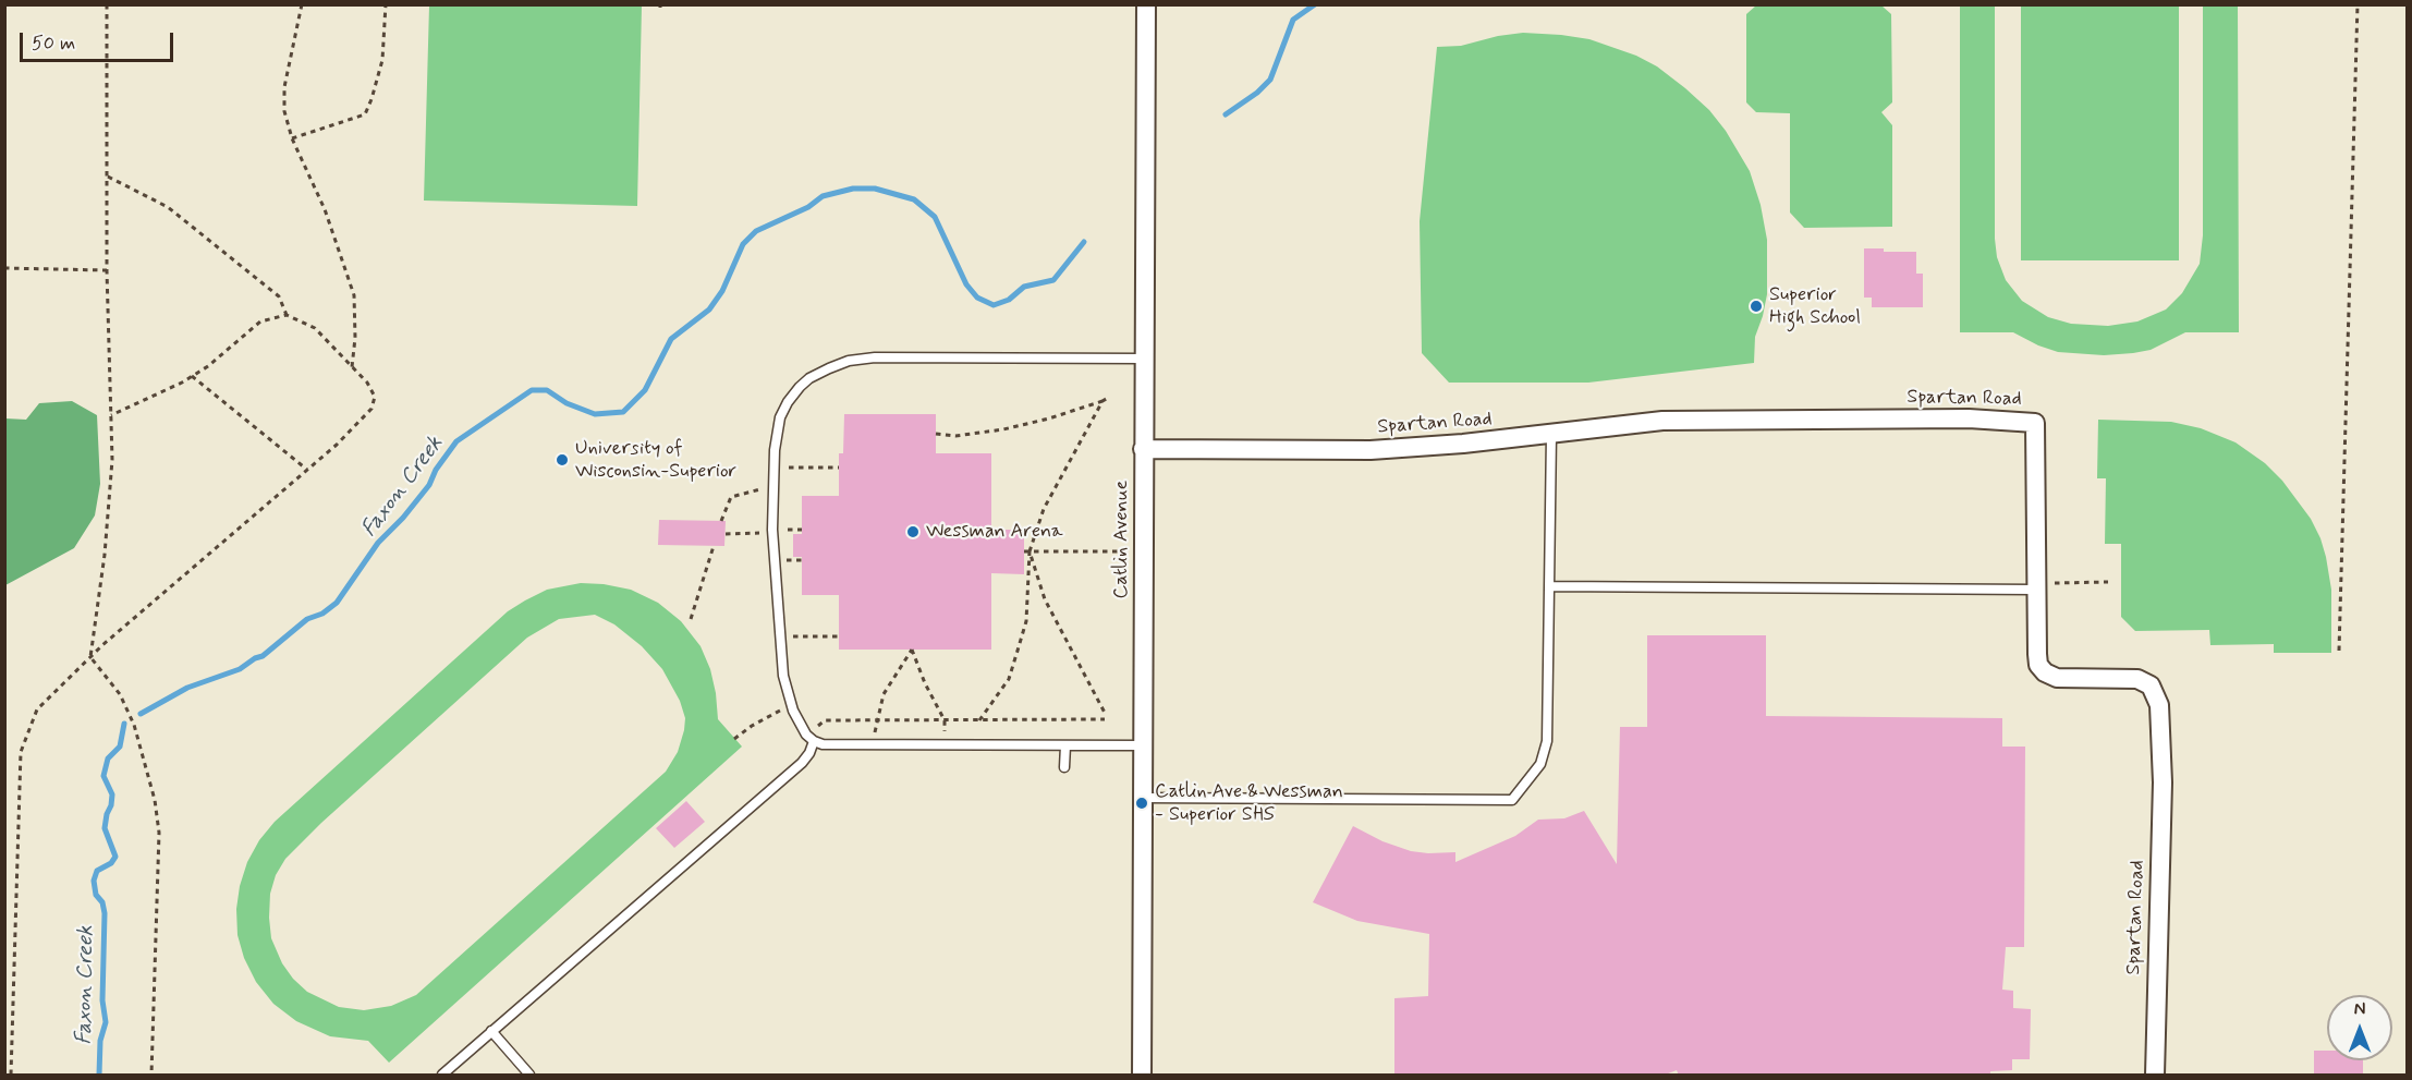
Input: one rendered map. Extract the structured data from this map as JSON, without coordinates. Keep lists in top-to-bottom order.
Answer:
{
  "streets": {
    "street": ["Spartan Road", "Catlin Avenue"]
  },
  "crossings": [
    ["Spartan Road", "Catlin Avenue"]
  ],
  "water": ["Faxon Creek"],
  "places": [
    "Superior High School",
    "University of Wisconsin-Superior",
    "Wessman Arena",
    "Catlin Ave & Wessman - Superior SHS"
  ],
  "scale_bar": "50 m",
  "north": "top"
}
